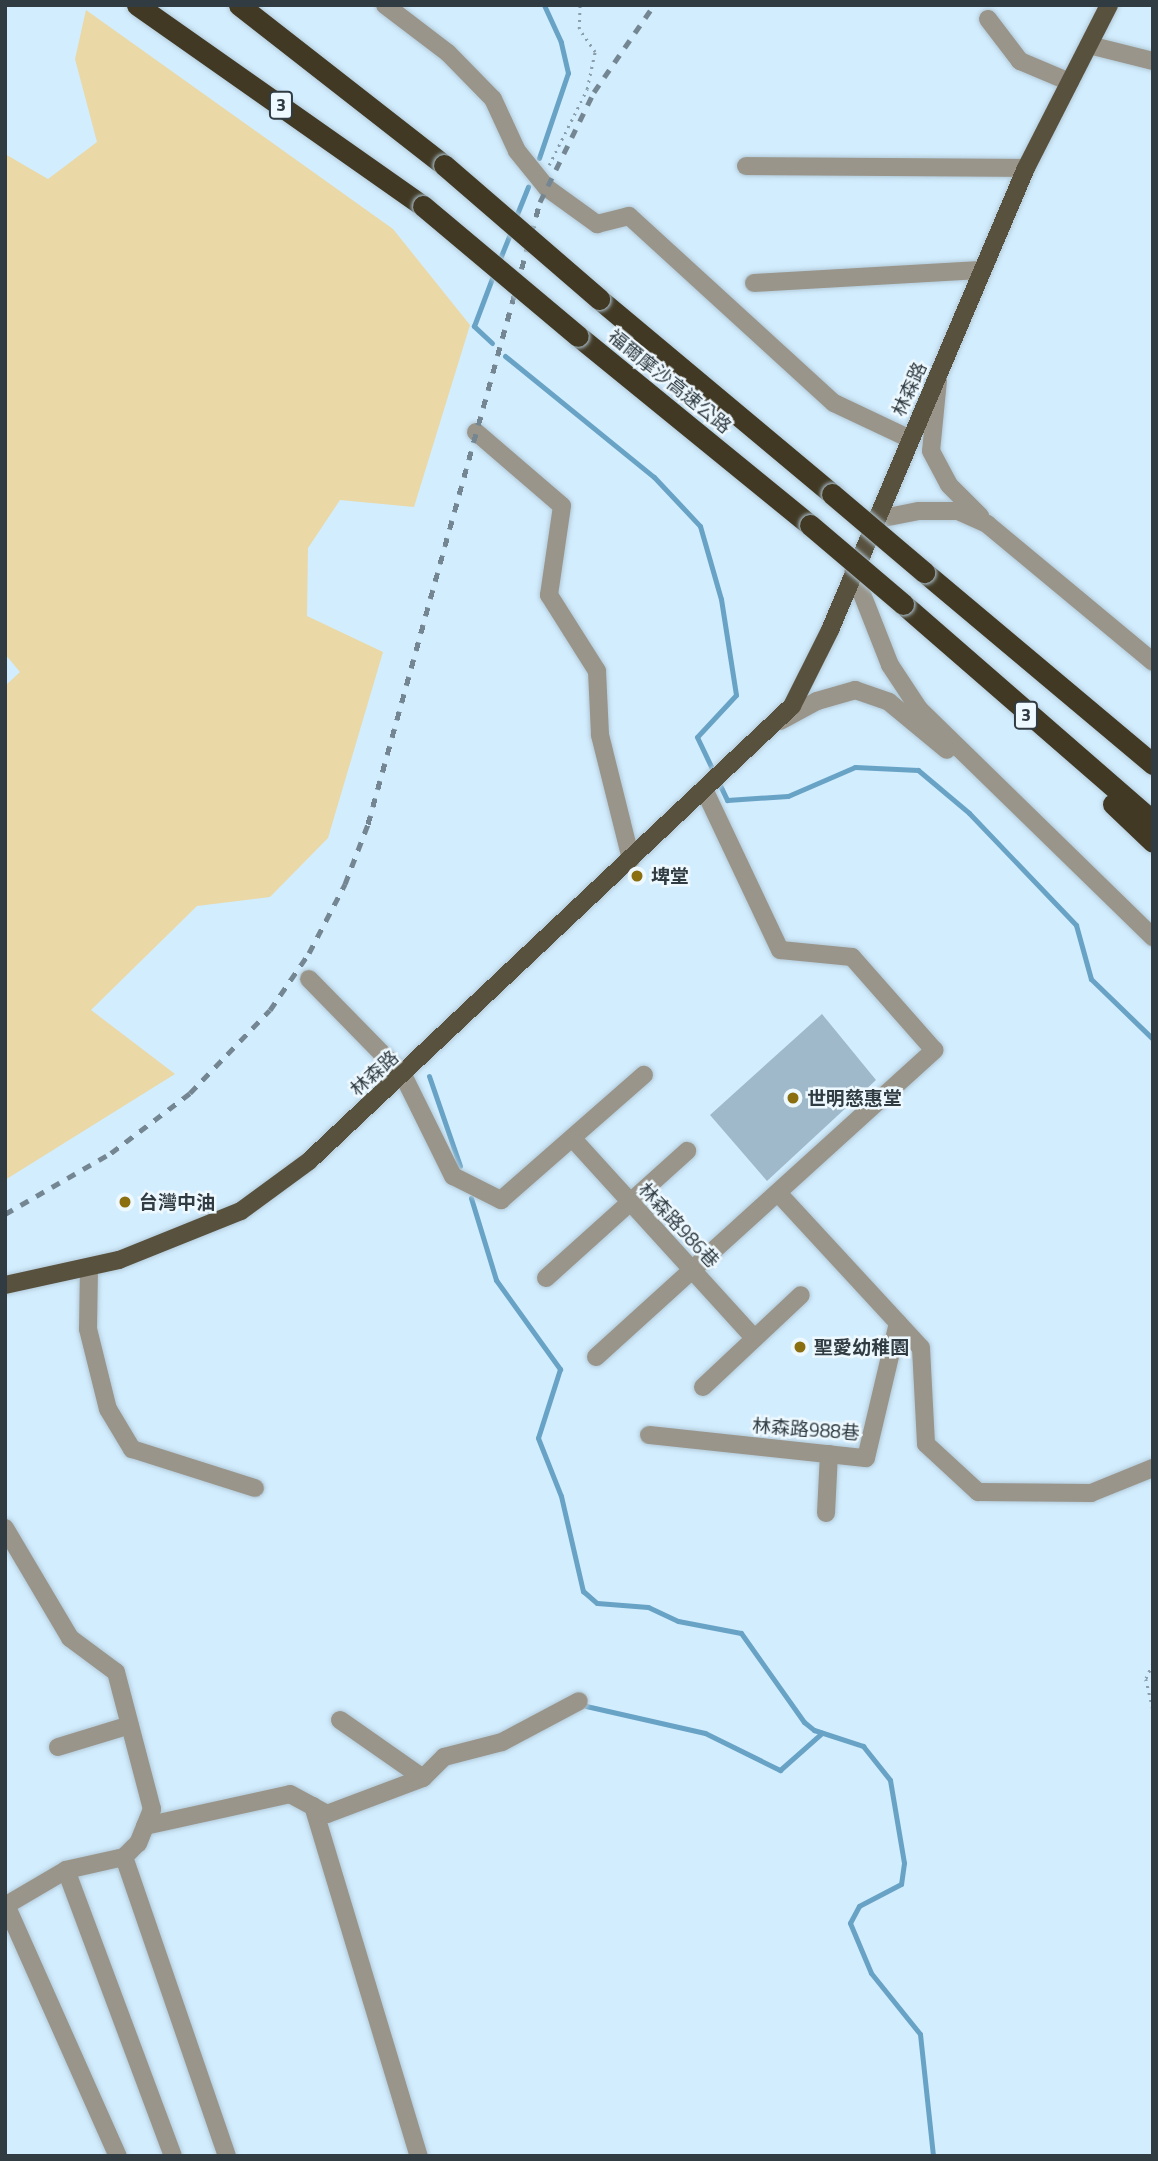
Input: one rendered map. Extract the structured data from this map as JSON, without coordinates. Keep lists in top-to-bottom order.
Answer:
{
  "streets": {
    "highway": ["3", "福爾摩沙高速公路"],
    "main road": ["林森路"],
    "street": ["林森路986巷", "林森路988巷"]
  },
  "places": [
    "埤堂",
    "世明慈惠堂",
    "台灣中油",
    "聖愛幼稚園"
  ]
}
